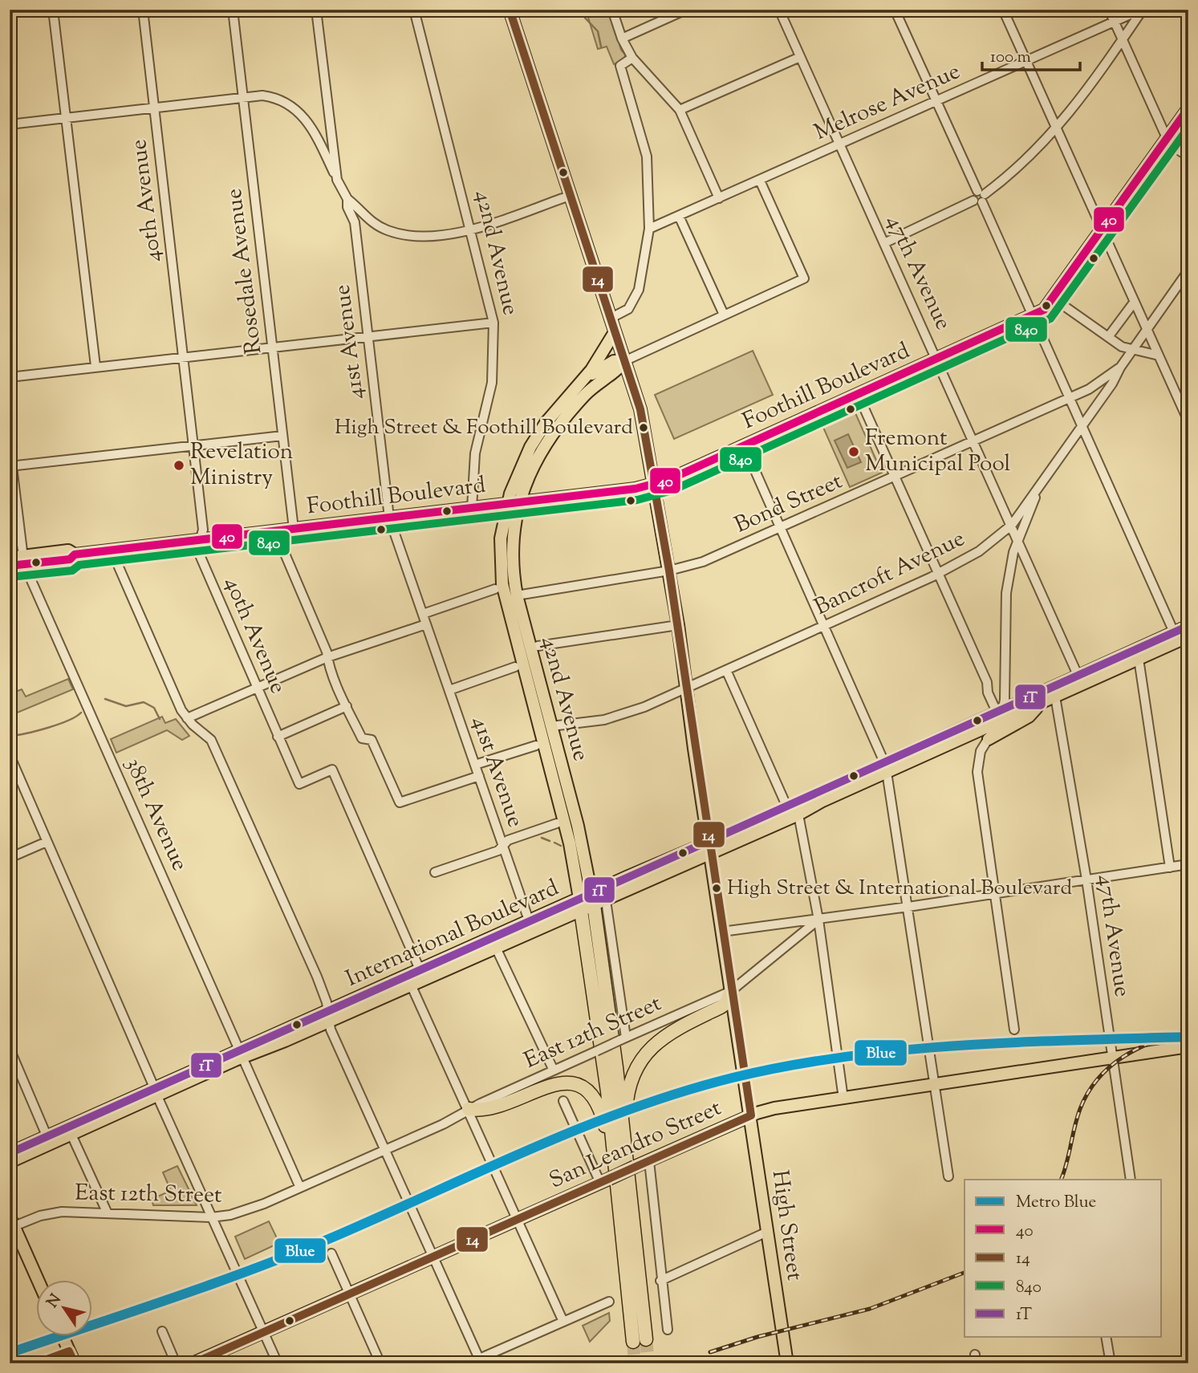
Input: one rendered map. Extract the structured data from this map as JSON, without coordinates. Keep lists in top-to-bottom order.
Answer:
{
  "streets": {
    "main road": [
      "42nd Avenue",
      "Foothill Boulevard",
      "International Boulevard",
      "San Leandro Street",
      "High Street"
    ],
    "street": [
      "Melrose Avenue",
      "40th Avenue",
      "Rosedale Avenue",
      "47th Avenue",
      "41st Avenue",
      "Bond Street",
      "Bancroft Avenue",
      "38th Avenue",
      "East 12th Street"
    ]
  },
  "crossings": [
    ["Melrose Avenue", "47th Avenue"],
    ["40th Avenue", "Foothill Boulevard"],
    ["40th Avenue", "International Boulevard"],
    ["42nd Avenue", "Foothill Boulevard"],
    ["42nd Avenue", "Bond Street"],
    ["42nd Avenue", "Bancroft Avenue"],
    ["42nd Avenue", "International Boulevard"],
    ["42nd Avenue", "High Street"],
    ["Rosedale Avenue", "Foothill Boulevard"],
    ["47th Avenue", "Foothill Boulevard"],
    ["47th Avenue", "Bond Street"],
    ["47th Avenue", "Bancroft Avenue"],
    ["47th Avenue", "International Boulevard"],
    ["47th Avenue", "San Leandro Street"],
    ["41st Avenue", "Foothill Boulevard"],
    ["41st Avenue", "International Boulevard"],
    ["Foothill Boulevard", "38th Avenue"],
    ["Foothill Boulevard", "High Street"],
    ["Bond Street", "Bancroft Avenue"],
    ["Bond Street", "High Street"],
    ["Bancroft Avenue", "High Street"],
    ["38th Avenue", "International Boulevard"],
    ["38th Avenue", "East 12th Street"],
    ["International Boulevard", "High Street"],
    ["East 12th Street", "High Street"],
    ["San Leandro Street", "High Street"]
  ],
  "places": [
    "High Street & Foothill Boulevard",
    "Fremont Municipal Pool",
    "Revelation Ministry",
    "High Street & International Boulevard"
  ],
  "lines": [
    "transit line 14",
    "transit line 40",
    "transit line 840",
    "transit line 1T",
    "metro line Blue"
  ],
  "legend": [
    "Metro Blue",
    "40",
    "14",
    "840",
    "1T"
  ],
  "scale_bar": "100 m",
  "north": "top left"
}
